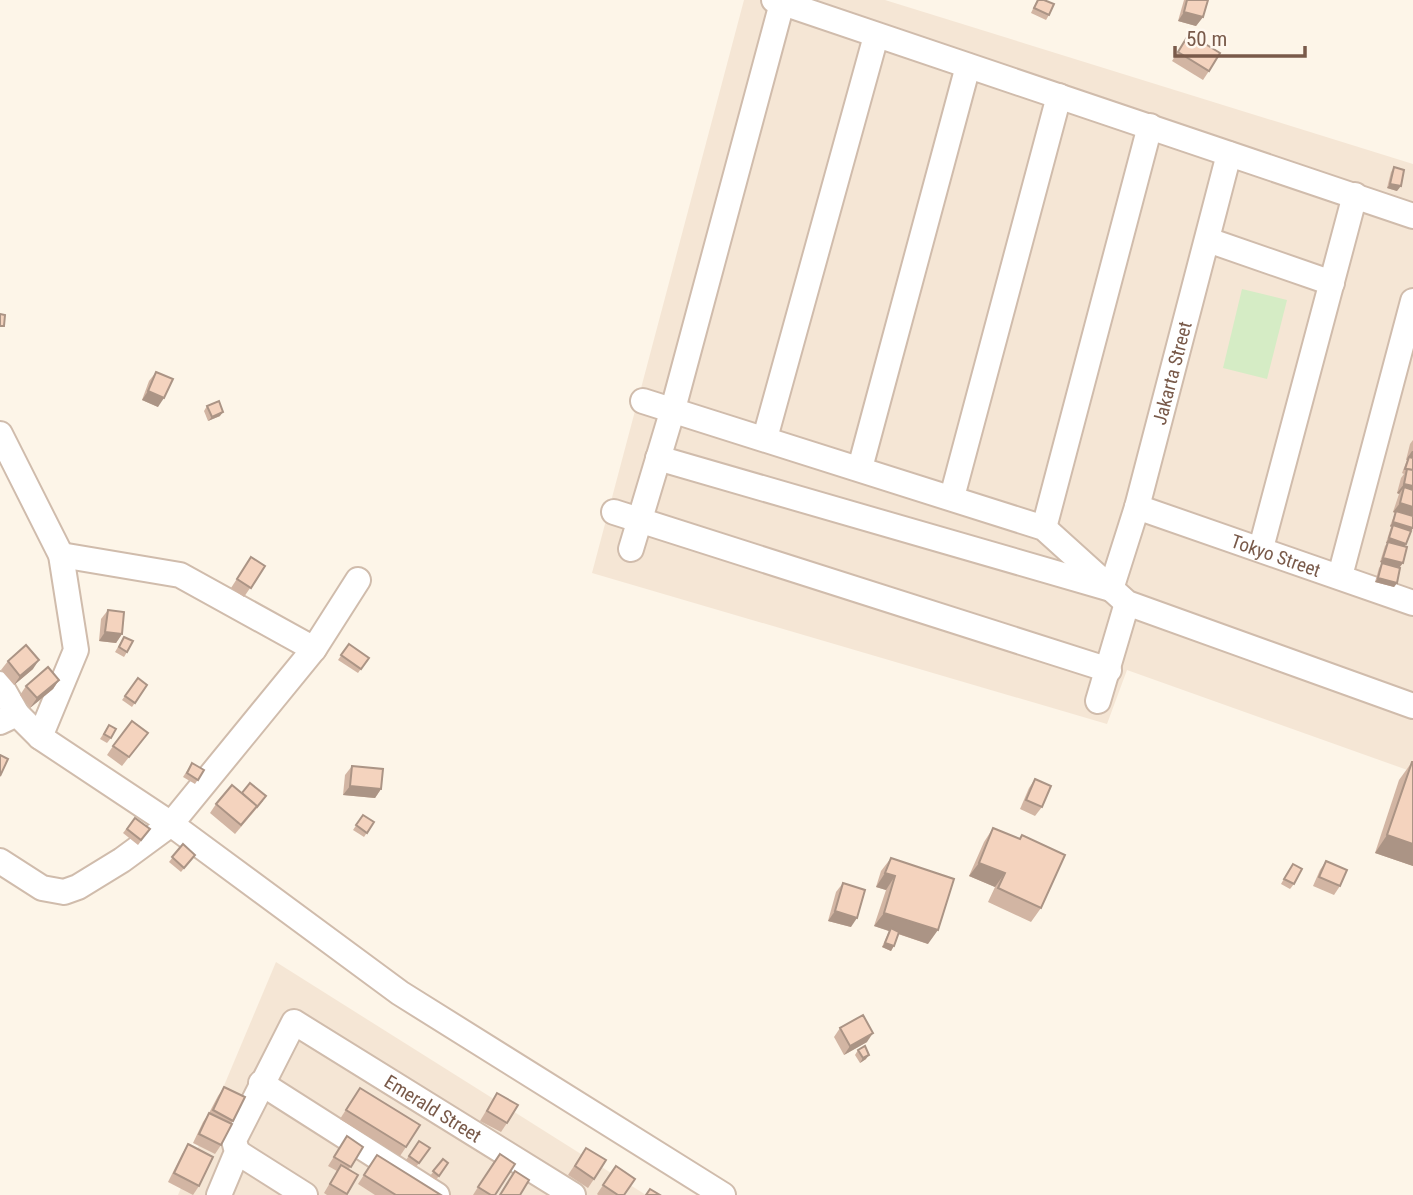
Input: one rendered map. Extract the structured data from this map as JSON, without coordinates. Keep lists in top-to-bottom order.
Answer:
{
  "streets": {
    "street": ["Jakarta Street", "Tokyo Street", "Emerald Street"]
  },
  "crossings": [
    ["Jakarta Street", "Tokyo Street"]
  ],
  "scale_bar": "50 m"
}
